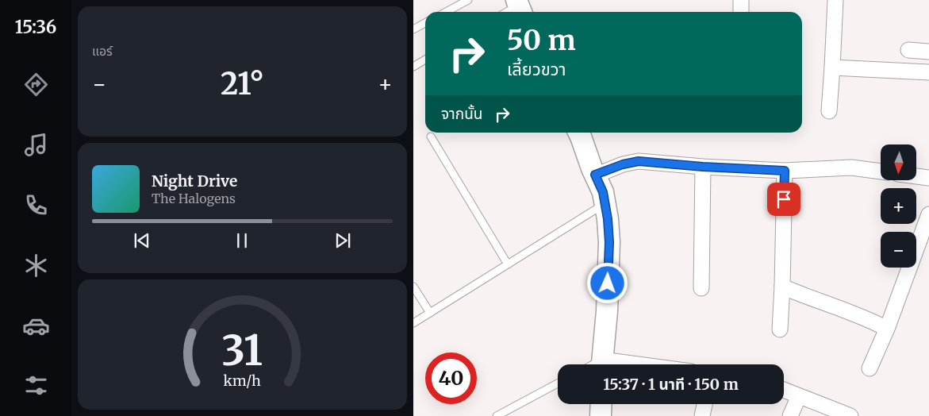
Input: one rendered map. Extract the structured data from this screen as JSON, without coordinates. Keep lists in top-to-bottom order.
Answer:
{
  "north": "bottom",
  "page": {
    "tabs": "15:36",
    "tile": "แอร์",
    "turn": ["50 m", "เลี้ยวขวา"],
    "heat": ["−", "21°", "+"],
    "then": "จากนั้น",
    "map_buttons": ["+", "−"],
    "song": ["Night Drive", "The Halogens"],
    "limit": "40",
    "trip": "15:37 · 1 นาที · 150 m",
    "gauge": ["31", "km/h"]
  }
}
